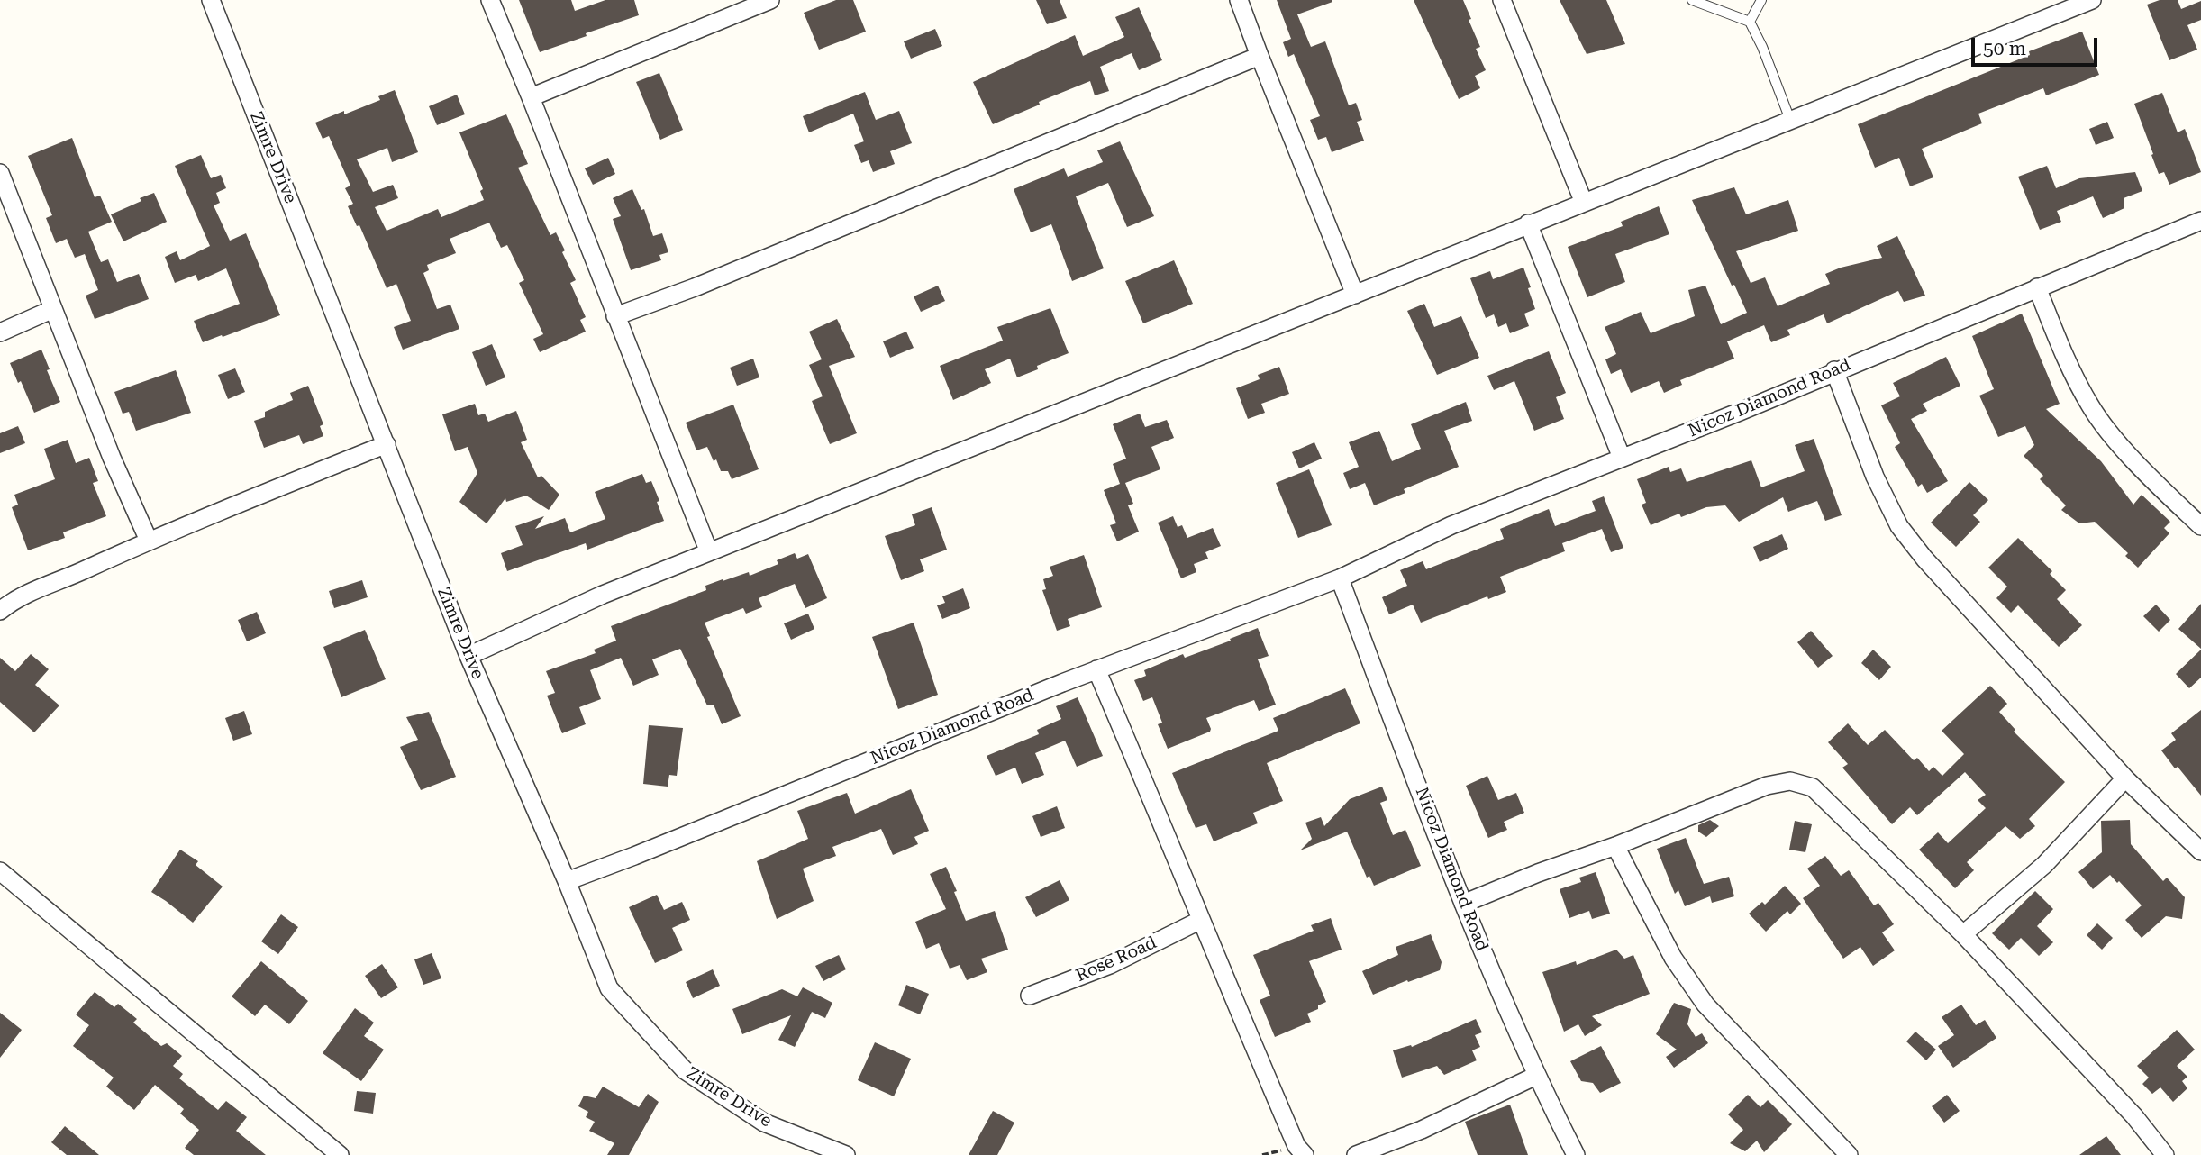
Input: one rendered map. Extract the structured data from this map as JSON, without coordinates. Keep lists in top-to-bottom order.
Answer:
{
  "streets": {
    "street": ["Zimre Drive", "Nicoz Diamond Road", "Rose Road"]
  },
  "crossings": [
    ["Zimre Drive", "Nicoz Diamond Road"]
  ],
  "scale_bar": "50 m"
}
